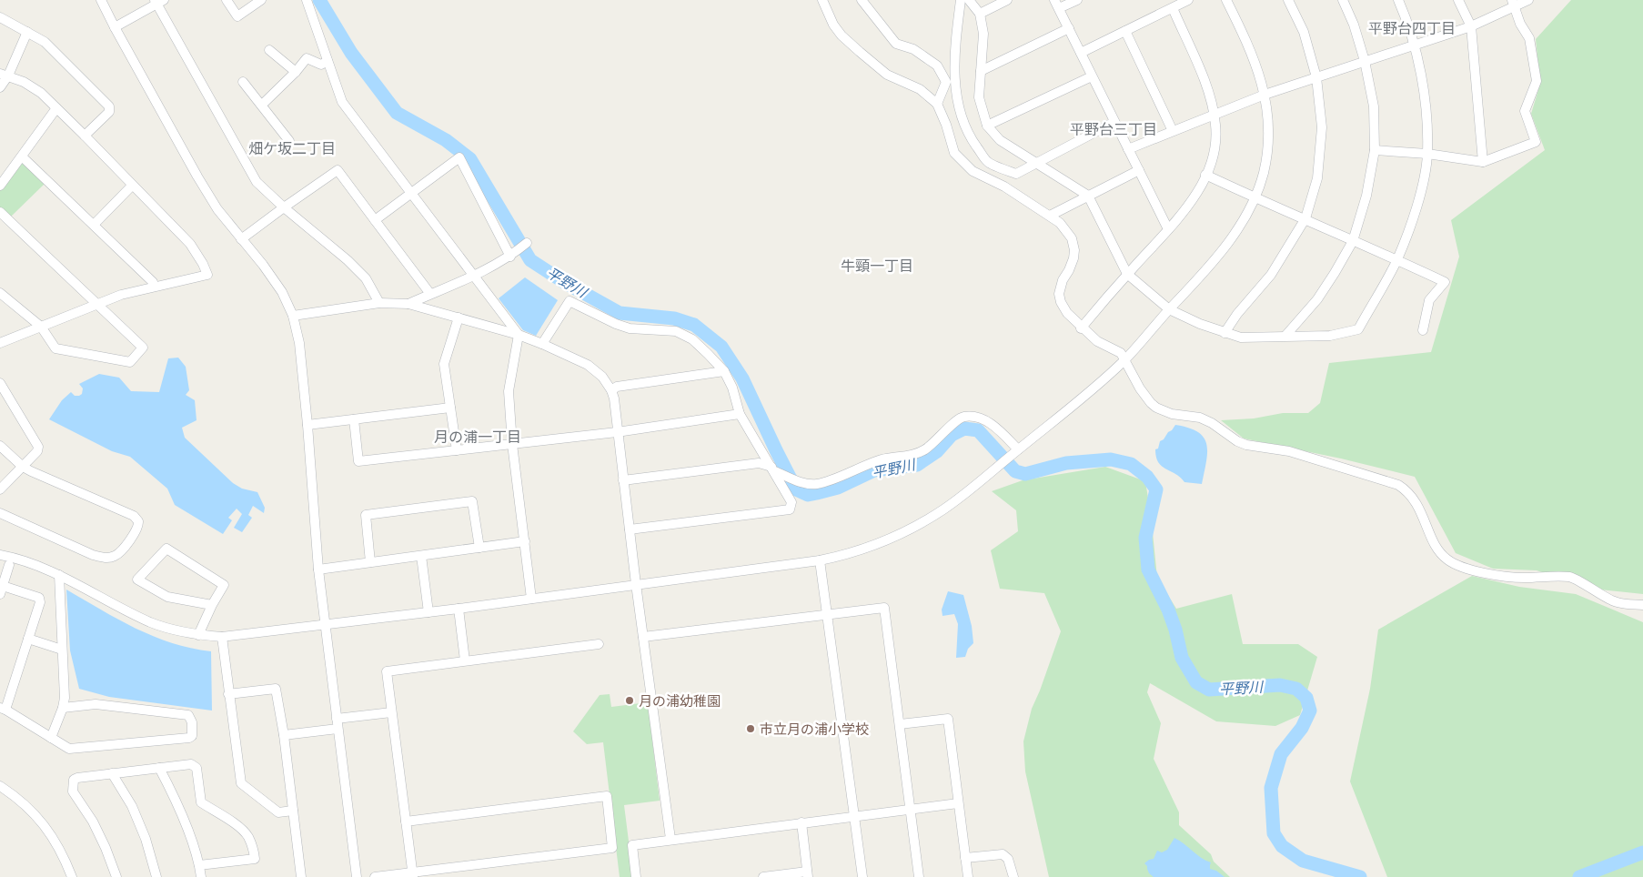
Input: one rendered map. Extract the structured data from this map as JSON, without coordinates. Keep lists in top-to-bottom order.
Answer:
{
  "districts": [
    "平野台四丁目",
    "平野台三丁目",
    "畑ケ坂二丁目",
    "牛頸一丁目",
    "月の浦一丁目"
  ],
  "water": ["平野川"],
  "places": ["月の浦幼稚園", "市立月の浦小学校"]
}
